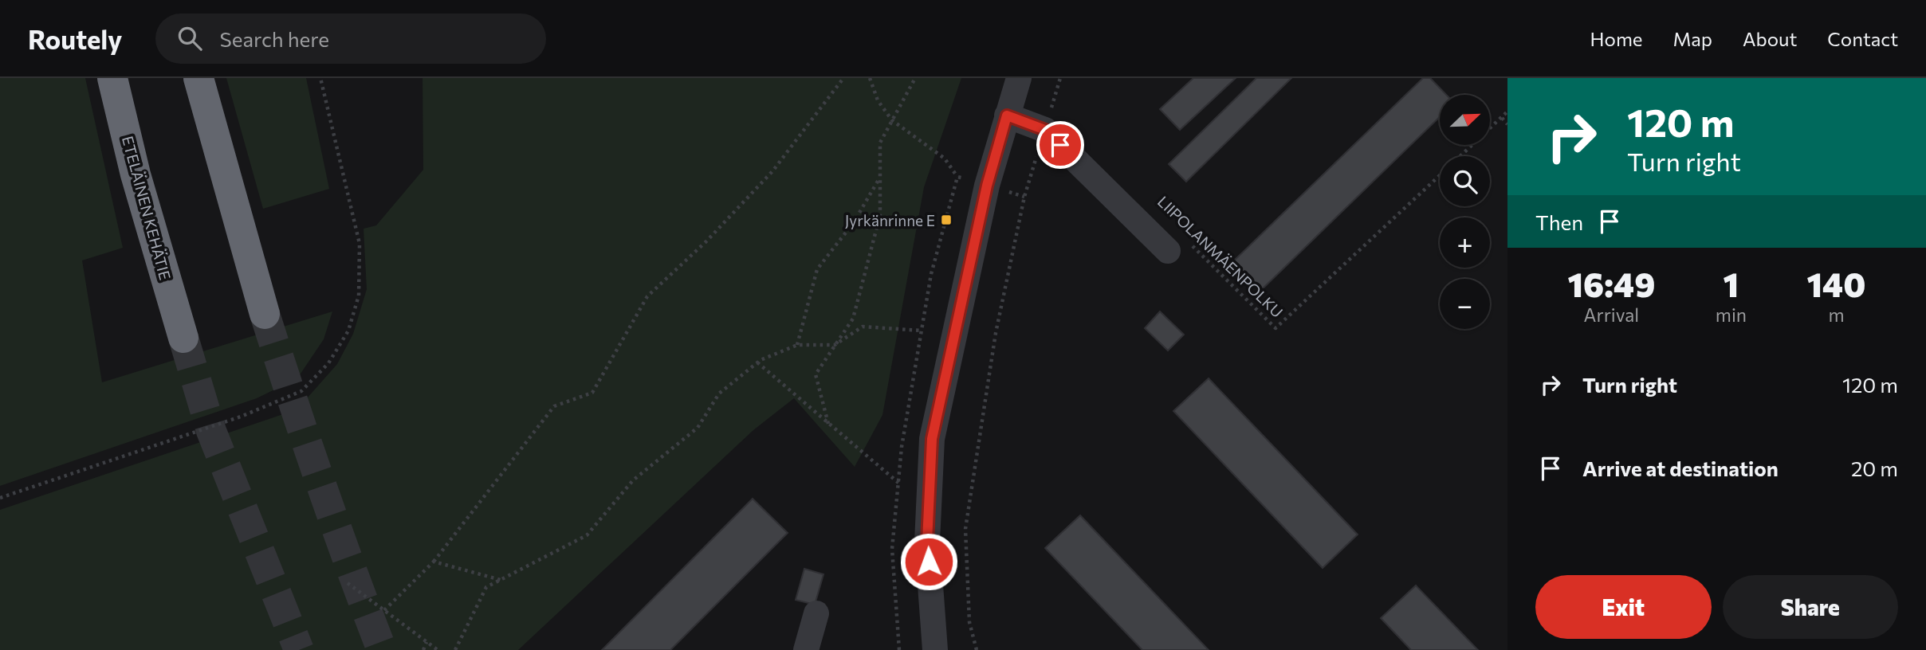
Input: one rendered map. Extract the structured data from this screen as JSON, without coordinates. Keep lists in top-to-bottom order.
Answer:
{
  "streets": {
    "highway": ["ETELÄINEN KEHÄTIE"],
    "path": ["LIIPOLANMÄENPOLKU"]
  },
  "places": {
    "transit": ["Jyrkänrinne E"]
  },
  "north": "top right",
  "page": {
    "header": "Routely",
    "search": "Search here",
    "nav": [
      "Home",
      "Map",
      "About",
      "Contact"
    ],
    "turn": ["120 m", "Turn right"],
    "map_buttons": ["+", "−"],
    "then": "Then",
    "eta": [
      "16:49",
      "Arrival",
      "1",
      "min",
      "140",
      "m"
    ],
    "list": [
      {
        "name": "Turn right",
        "value": "120 m"
      },
      {
        "name": "Arrive at destination",
        "value": "20 m"
      }
    ],
    "buttons": ["Exit", "Share"]
  }
}
